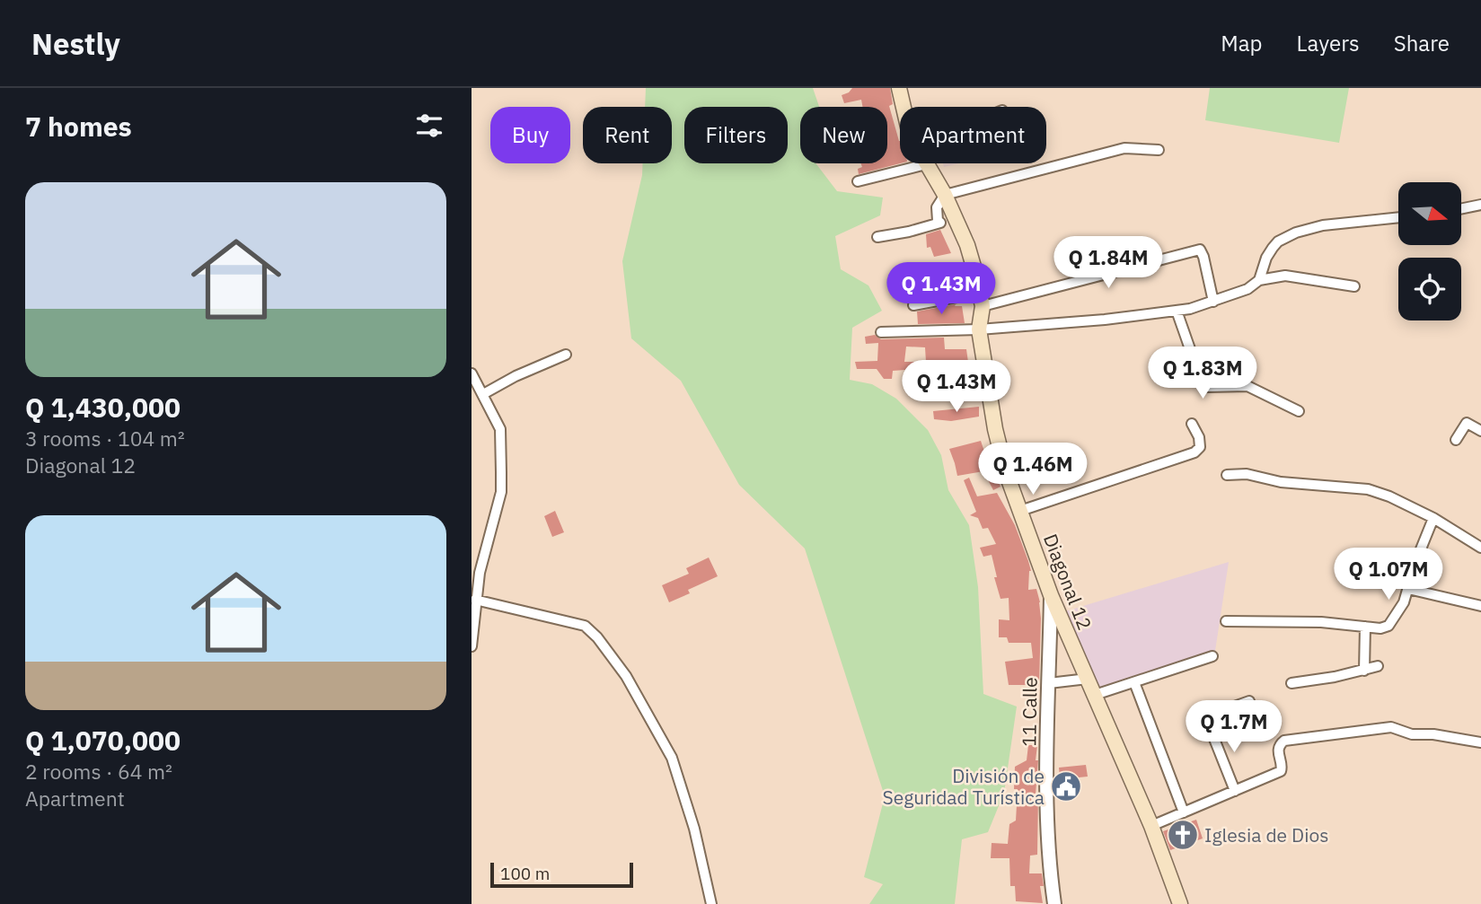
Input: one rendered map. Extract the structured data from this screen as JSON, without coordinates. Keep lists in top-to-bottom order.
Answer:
{
  "streets": {
    "main road": ["Diagonal 12"],
    "street": ["11 Calle"]
  },
  "crossings": [
    ["Diagonal 12", "11 Calle"]
  ],
  "places": {
    "public building": ["División de Seguridad Turística"],
    "church": ["Iglesia de Dios"]
  },
  "scale_bar": "100 m",
  "north": "right",
  "page": {
    "header": "Nestly",
    "nav": ["Map", "Layers", "Share"],
    "heading": "7 homes",
    "chip": [
      "Buy",
      "Rent",
      "Filters",
      "New",
      "Apartment"
    ],
    "list": [
      {
        "name": "Q 1,430,000",
        "note": "3 rooms · 104 m² · Diagonal 12"
      },
      {
        "name": "Q 1,070,000",
        "note": "2 rooms · 64 m² · Apartment"
      }
    ],
    "price": [
      "Q 1.84M",
      "Q 1.43M",
      "Q 1.83M",
      "Q 1.43M",
      "Q 1.46M",
      "Q 1.07M",
      "Q 1.7M"
    ],
    "scale": "100 m"
  }
}
